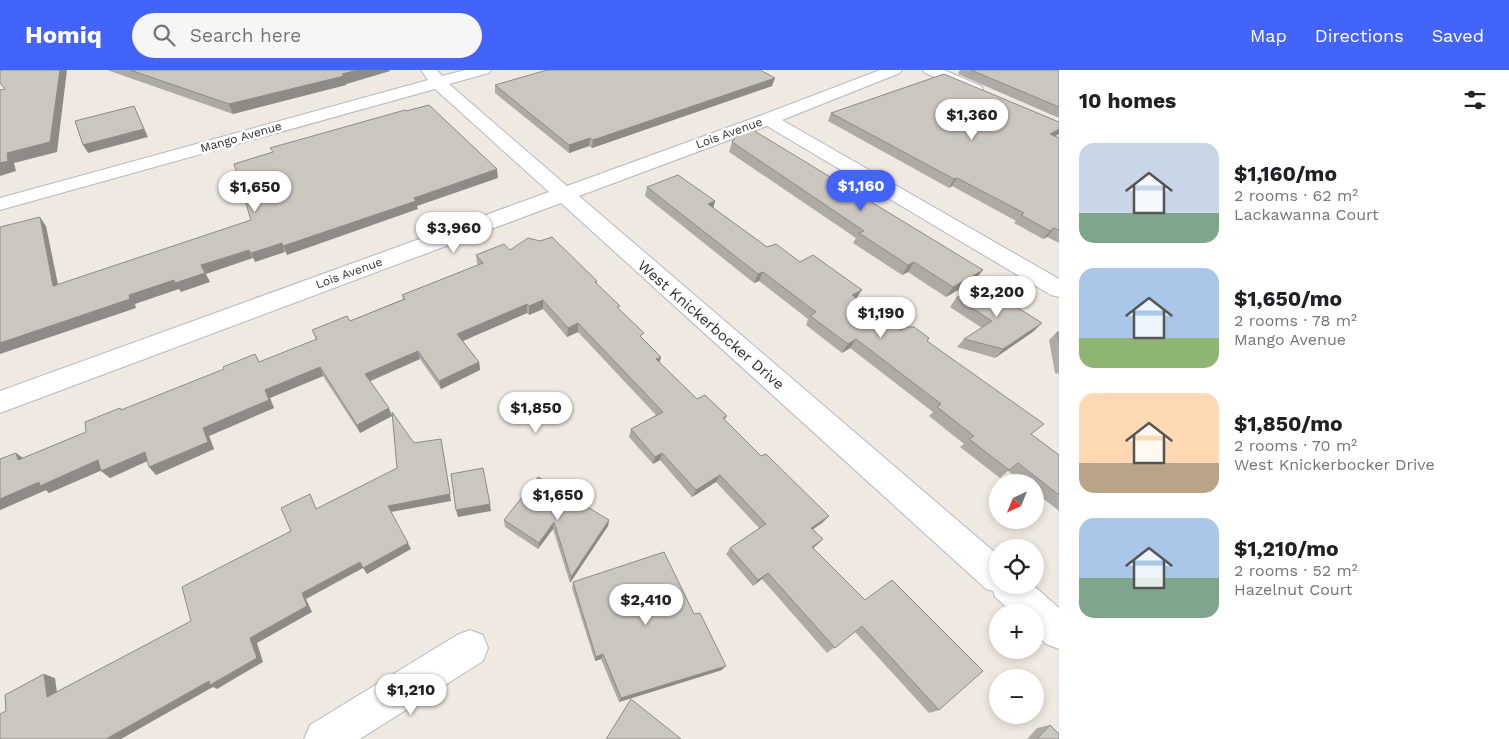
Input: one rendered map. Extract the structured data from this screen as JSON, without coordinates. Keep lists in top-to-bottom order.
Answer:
{
  "streets": {
    "street": ["Lois Avenue", "Mango Avenue", "West Knickerbocker Drive"]
  },
  "crossings": [
    ["Lois Avenue", "West Knickerbocker Drive"],
    ["Mango Avenue", "West Knickerbocker Drive"]
  ],
  "north": "bottom left",
  "page": {
    "header": "Homiq",
    "search": "Search here",
    "nav": ["Map", "Directions", "Saved"],
    "heading": "10 homes",
    "price": [
      "$1,360",
      "$1,160",
      "$1,650",
      "$3,960",
      "$2,200",
      "$1,190",
      "$1,850",
      "$1,650",
      "$2,410",
      "$1,210"
    ],
    "list": [
      {
        "name": "$1,160/mo",
        "note": "2 rooms · 62 m² · Lackawanna Court"
      },
      {
        "name": "$1,650/mo",
        "note": "2 rooms · 78 m² · Mango Avenue"
      },
      {
        "name": "$1,850/mo",
        "note": "2 rooms · 70 m² · West Knickerbocker Drive"
      },
      {
        "name": "$1,210/mo",
        "note": "2 rooms · 52 m² · Hazelnut Court"
      }
    ],
    "map_buttons": ["+", "−"]
  }
}
